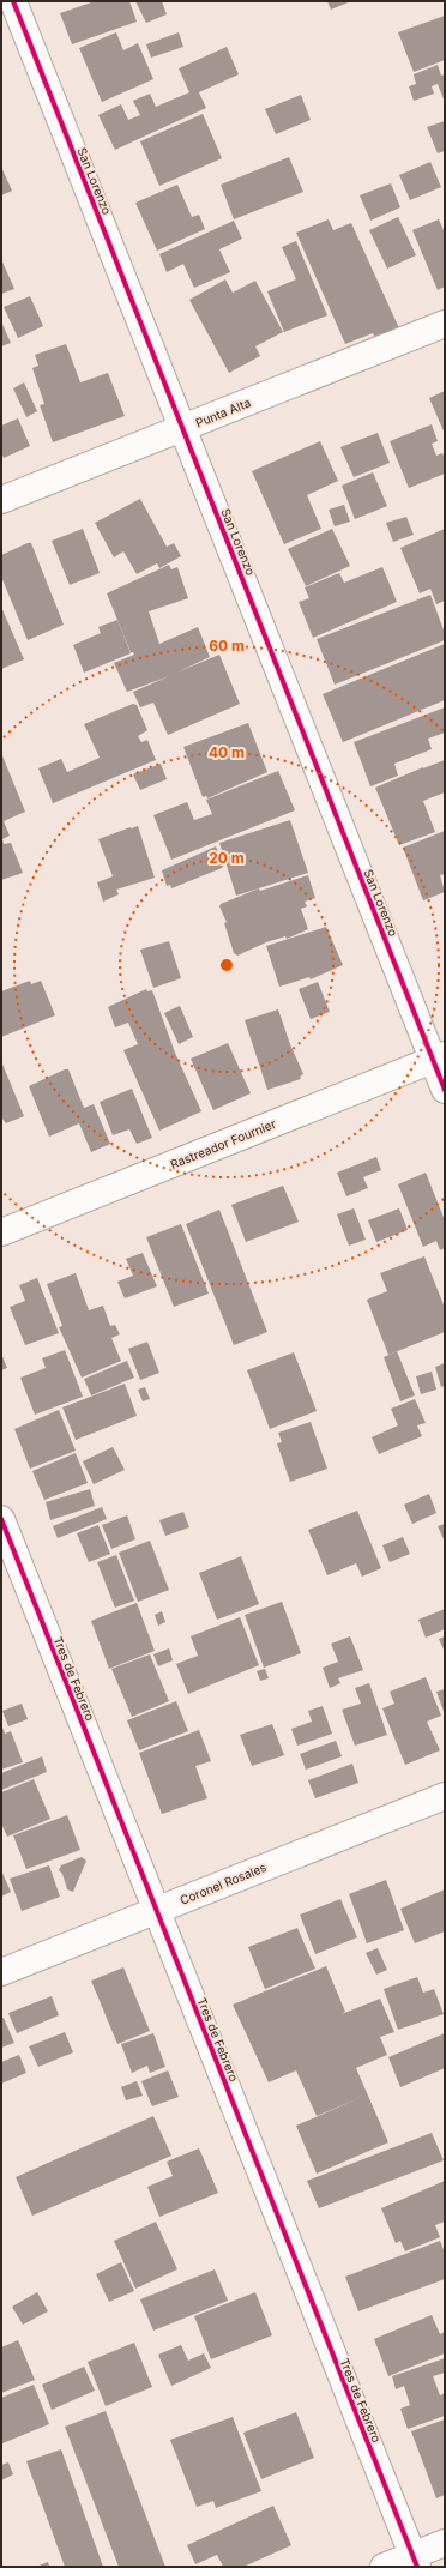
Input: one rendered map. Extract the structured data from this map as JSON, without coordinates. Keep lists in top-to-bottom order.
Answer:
{
  "streets": {
    "street": [
      "San Lorenzo",
      "Punta Alta",
      "Rastreador Fournier",
      "Tres de Febrero",
      "Coronel Rosales"
    ]
  },
  "crossings": [
    ["San Lorenzo", "Punta Alta"],
    ["San Lorenzo", "Rastreador Fournier"],
    ["Tres de Febrero", "Coronel Rosales"]
  ],
  "rings": ["60 m", "40 m", "20 m"]
}
